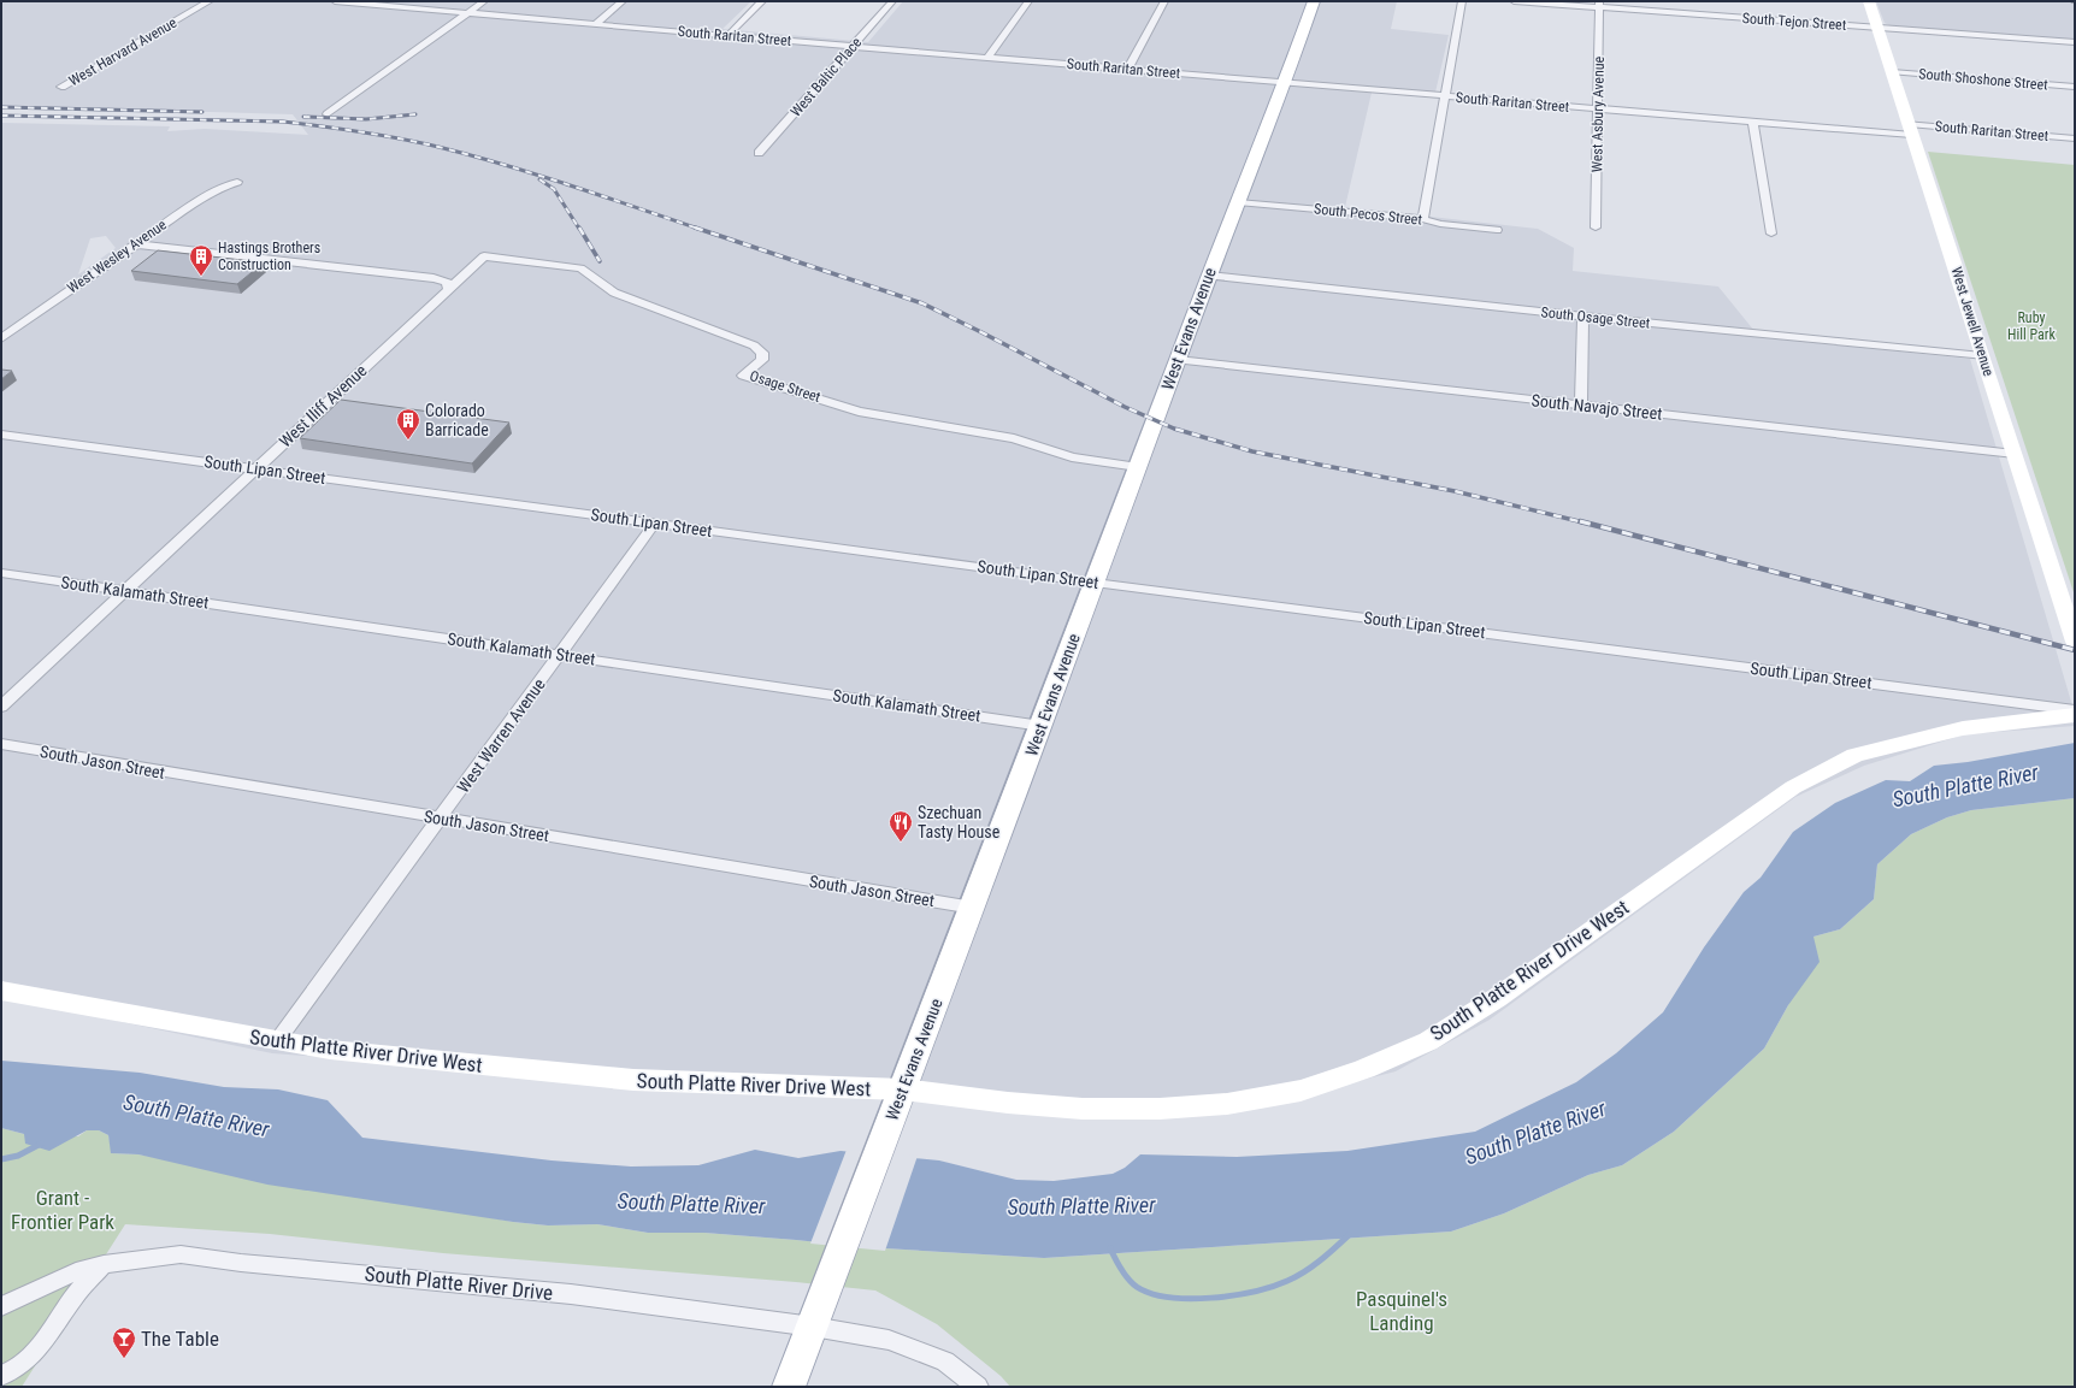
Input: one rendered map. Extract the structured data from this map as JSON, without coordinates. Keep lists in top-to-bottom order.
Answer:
{
  "streets": {
    "main road": ["West Evans Avenue"],
    "street": [
      "South Tejon Street",
      "South Raritan Street",
      "West Harvard Avenue",
      "West Baltic Place",
      "South Shoshone Street",
      "West Asbury Avenue",
      "South Pecos Street",
      "West Wesley Avenue",
      "South Osage Street",
      "West Jewell Avenue",
      "Osage Street",
      "West Iliff Avenue",
      "South Navajo Street",
      "South Lipan Street",
      "South Kalamath Street",
      "West Warren Avenue",
      "South Jason Street",
      "South Platte River Drive West",
      "South Platte River Drive"
    ]
  },
  "crossings": [
    ["South Tejon Street", "West Asbury Avenue"],
    ["South Tejon Street", "West Jewell Avenue"],
    ["South Raritan Street", "West Baltic Place"],
    ["South Raritan Street", "West Asbury Avenue"],
    ["South Raritan Street", "West Jewell Avenue"],
    ["South Raritan Street", "West Evans Avenue"],
    ["South Shoshone Street", "West Jewell Avenue"],
    ["South Pecos Street", "West Evans Avenue"],
    ["South Osage Street", "West Jewell Avenue"],
    ["South Osage Street", "West Evans Avenue"],
    ["West Jewell Avenue", "South Navajo Street"],
    ["West Evans Avenue", "Osage Street"],
    ["West Evans Avenue", "South Navajo Street"],
    ["West Evans Avenue", "South Lipan Street"],
    ["West Evans Avenue", "South Kalamath Street"],
    ["West Evans Avenue", "South Jason Street"],
    ["West Evans Avenue", "South Platte River Drive West"],
    ["West Evans Avenue", "South Platte River Drive"],
    ["Osage Street", "West Iliff Avenue"],
    ["West Iliff Avenue", "South Lipan Street"],
    ["West Iliff Avenue", "South Kalamath Street"],
    ["South Lipan Street", "West Warren Avenue"],
    ["South Kalamath Street", "West Warren Avenue"],
    ["West Warren Avenue", "South Jason Street"],
    ["West Warren Avenue", "South Platte River Drive West"]
  ],
  "water": ["South Platte River"],
  "parks": ["Ruby Hill Park", "Grant - Frontier Park", "Pasquinel's Landing"],
  "places": {
    "building": ["Hastings Brothers Construction", "Colorado Barricade"],
    "restaurant": ["Szechuan Tasty House"],
    "bar": ["The Table"]
  }
}
